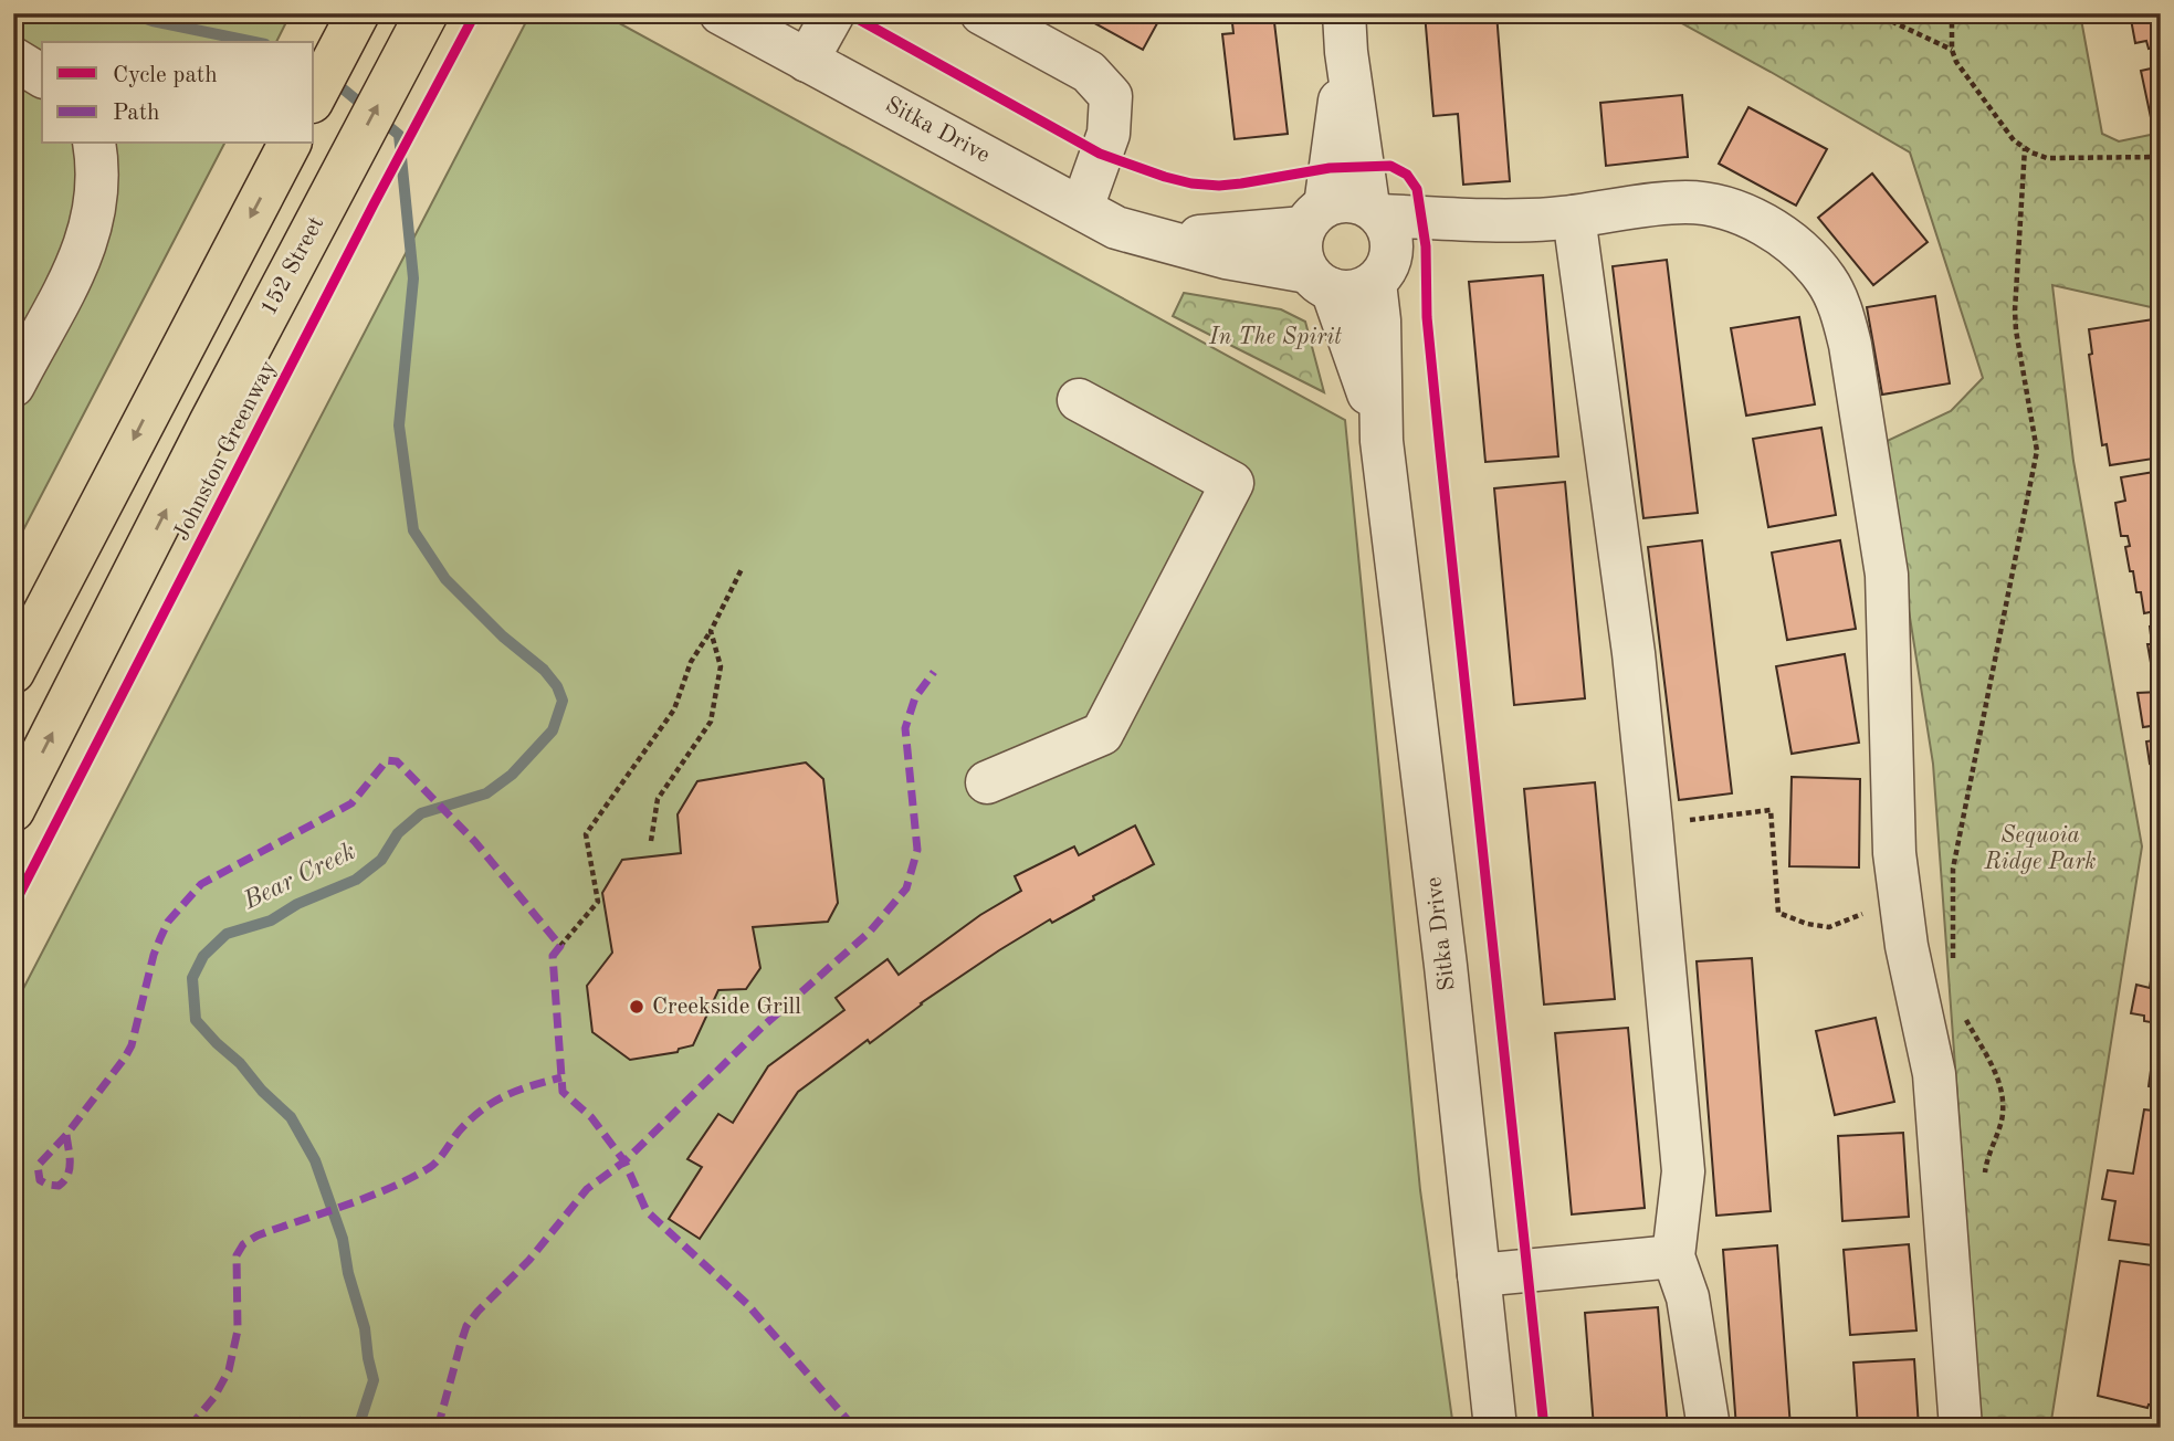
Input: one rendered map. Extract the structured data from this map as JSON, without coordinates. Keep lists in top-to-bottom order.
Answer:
{
  "streets": {
    "main road": ["152 Street"],
    "street": ["Sitka Drive"],
    "cycle path": ["Johnston Greenway"]
  },
  "water": ["Bear Creek"],
  "parks": ["In The Spirit", "Sequoia Ridge Park"],
  "places": ["Creekside Grill"],
  "legend": ["Cycle path", "Path"]
}
